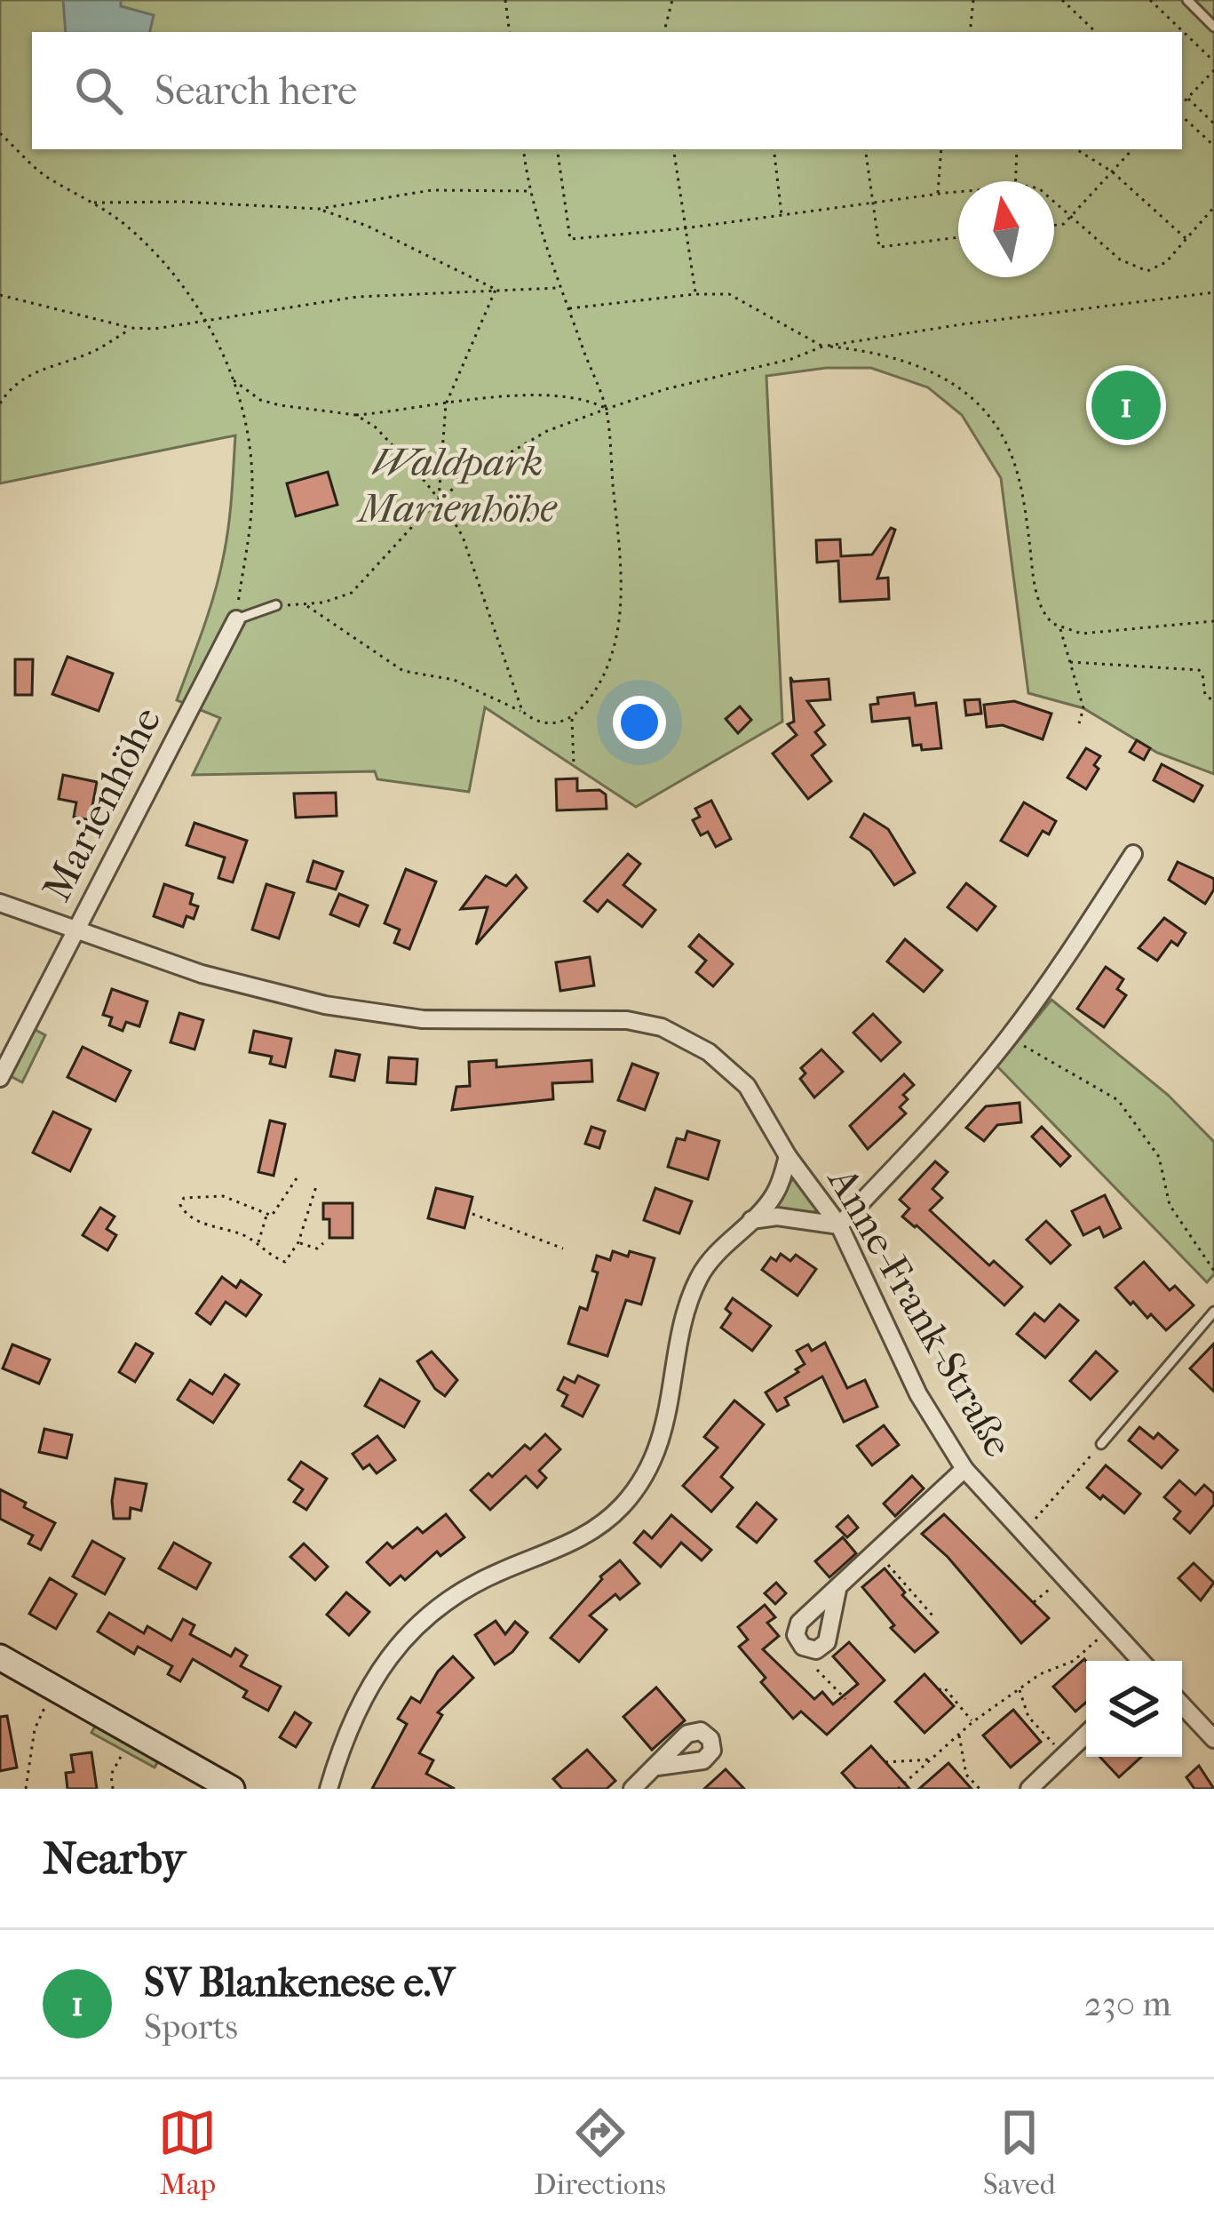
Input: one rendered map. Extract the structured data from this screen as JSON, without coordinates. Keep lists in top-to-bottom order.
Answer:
{
  "streets": {
    "street": ["Marienhöhe", "Anne-Frank-Straße"]
  },
  "crossings": [
    ["Marienhöhe", "Anne-Frank-Straße"]
  ],
  "parks": ["Waldpark Marienhöhe"],
  "north": "top",
  "page": {
    "search": "Search here",
    "pins": "1",
    "heading": "Nearby",
    "list": [
      {
        "mark": "1",
        "name": "SV Blankenese e.V",
        "note": "Sports",
        "value": "230 m"
      }
    ],
    "nav": ["Map", "Directions", "Saved"]
  }
}
